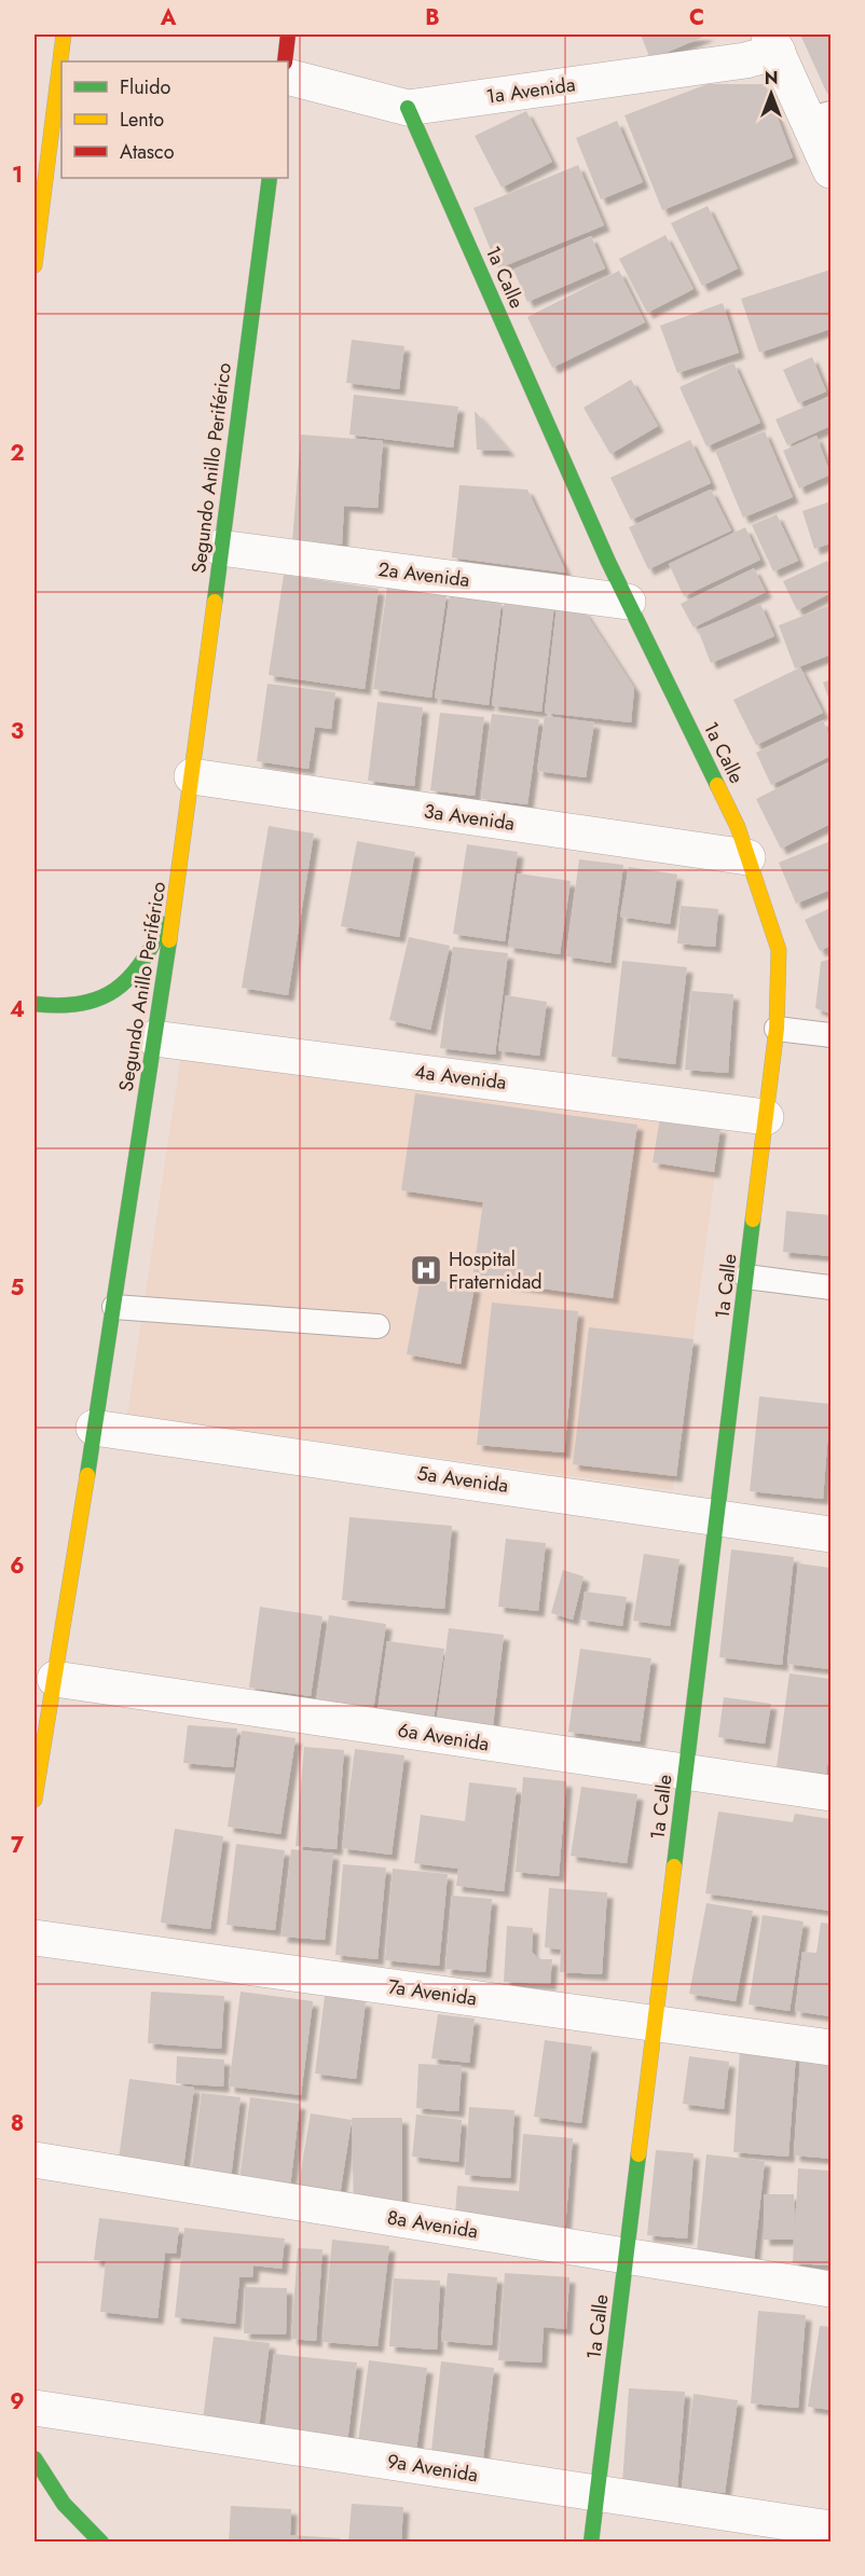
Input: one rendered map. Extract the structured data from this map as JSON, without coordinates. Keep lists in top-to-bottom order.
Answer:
{
  "streets": {
    "street": [
      "1a Avenida",
      "1a Calle",
      "Segundo Anillo Periférico",
      "2a Avenida",
      "3a Avenida",
      "4a Avenida",
      "5a Avenida",
      "6a Avenida",
      "7a Avenida",
      "8a Avenida",
      "9a Avenida"
    ]
  },
  "crossings": [
    ["1a Avenida", "1a Calle"],
    ["1a Calle", "2a Avenida"],
    ["1a Calle", "3a Avenida"],
    ["1a Calle", "4a Avenida"],
    ["1a Calle", "5a Avenida"],
    ["1a Calle", "6a Avenida"],
    ["1a Calle", "7a Avenida"],
    ["1a Calle", "8a Avenida"],
    ["1a Calle", "9a Avenida"],
    ["Segundo Anillo Periférico", "2a Avenida"],
    ["Segundo Anillo Periférico", "3a Avenida"],
    ["Segundo Anillo Periférico", "4a Avenida"],
    ["Segundo Anillo Periférico", "5a Avenida"],
    ["Segundo Anillo Periférico", "6a Avenida"]
  ],
  "places": {
    "hospital": ["Hospital Fraternidad"]
  },
  "legend": ["Fluido", "Lento", "Atasco"],
  "north": "top",
  "grid": {
    "columns": ["A", "B", "C"],
    "rows": [
      "1",
      "2",
      "3",
      "4",
      "5",
      "6",
      "7",
      "8",
      "9"
    ]
  }
}
